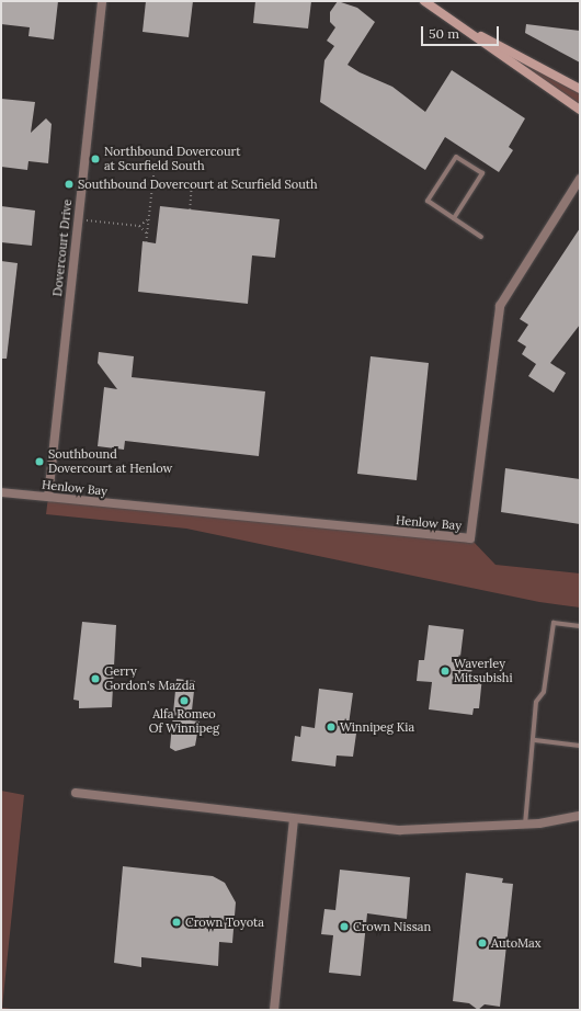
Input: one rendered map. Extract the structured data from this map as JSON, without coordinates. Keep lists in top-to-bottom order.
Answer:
{
  "streets": {
    "street": ["Dovercourt Drive", "Henlow Bay"]
  },
  "crossings": [
    ["Dovercourt Drive", "Henlow Bay"]
  ],
  "places": [
    "Northbound Dovercourt at Scurfield South",
    "Southbound Dovercourt at Scurfield South",
    "Southbound Dovercourt at Henlow",
    "Waverley Mitsubishi",
    "Gerry Gordon's Mazda",
    "Alfa Romeo Of Winnipeg",
    "Winnipeg Kia",
    "Crown Toyota",
    "Crown Nissan",
    "AutoMax"
  ],
  "scale_bar": "50 m"
}
